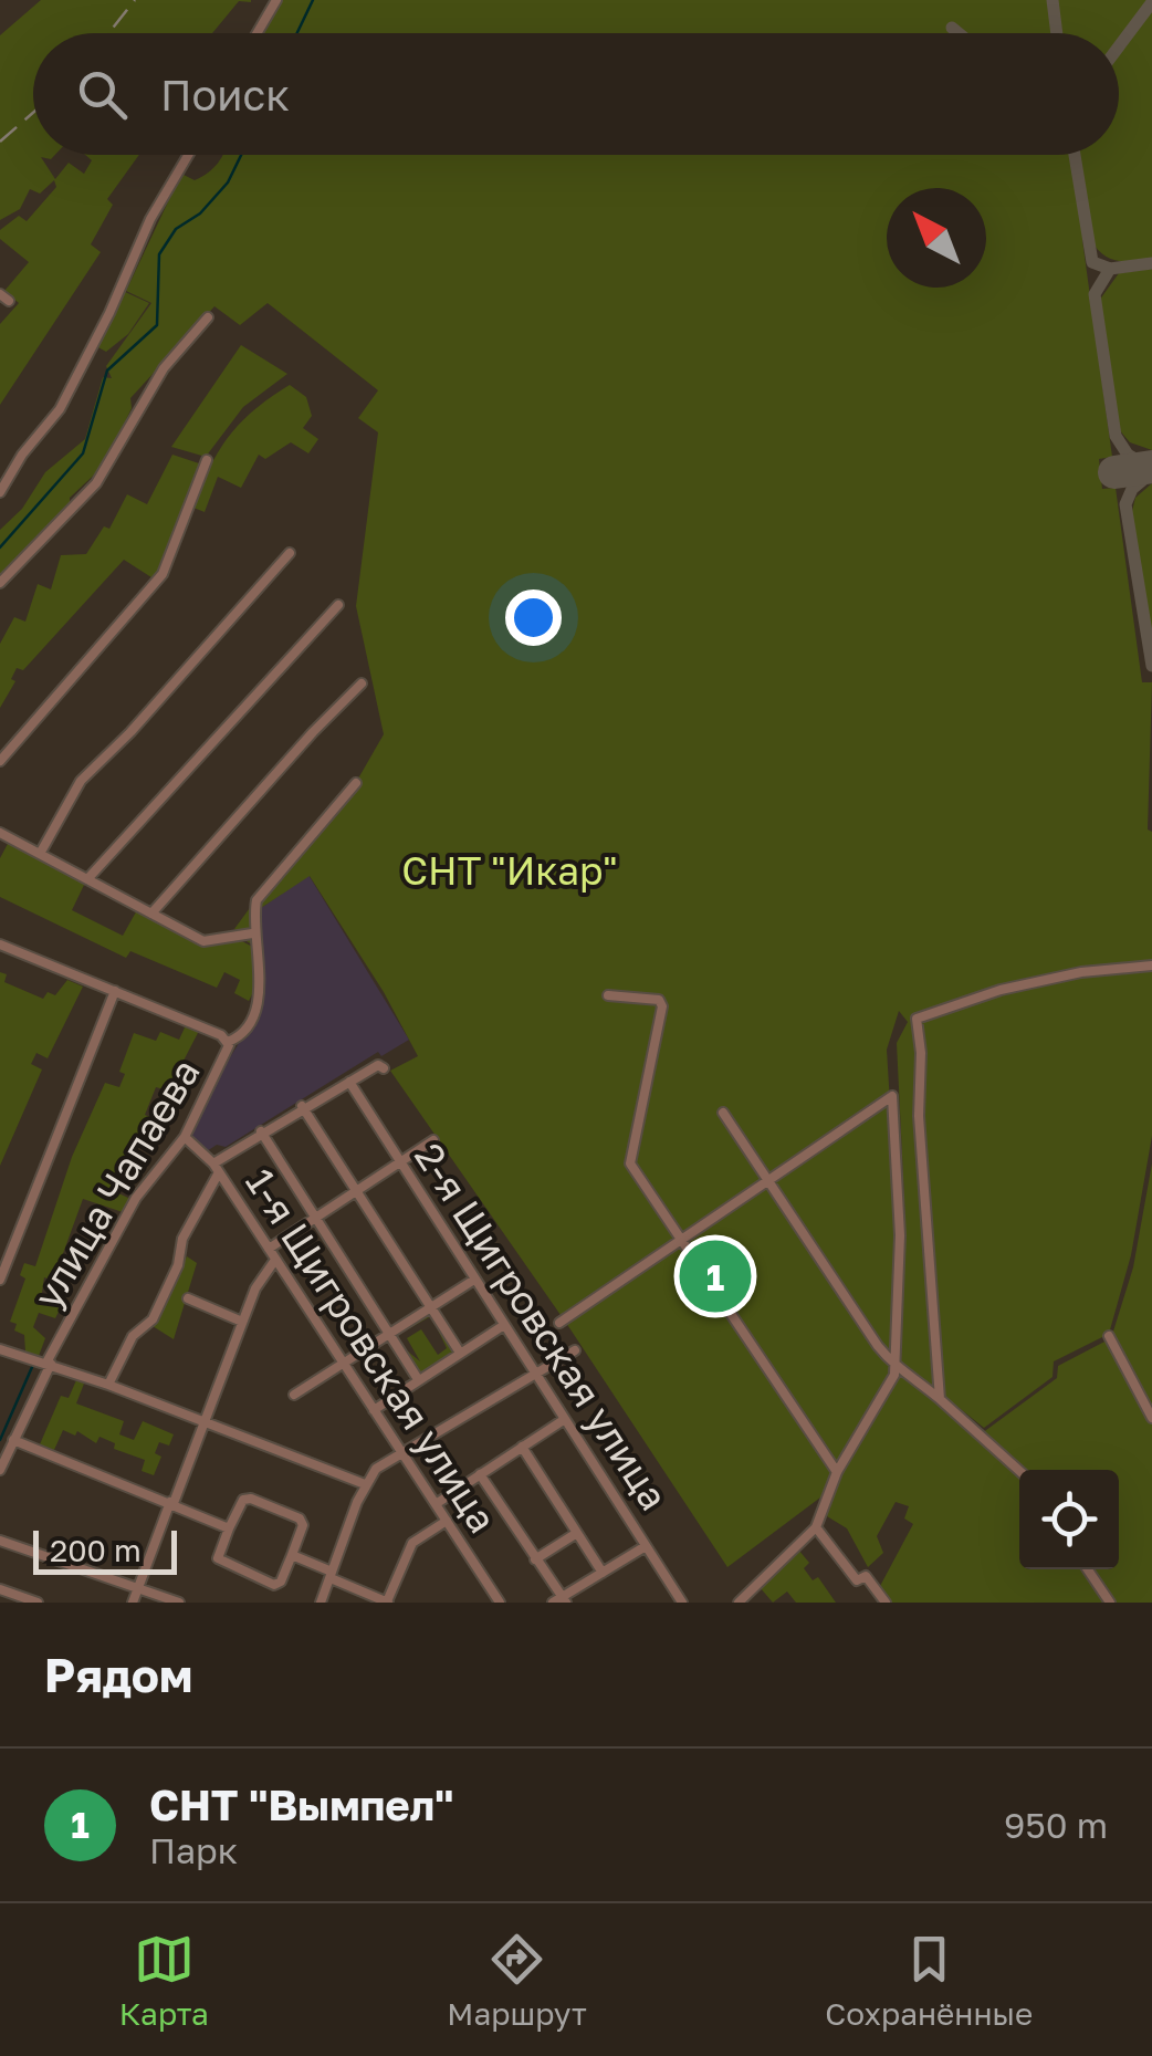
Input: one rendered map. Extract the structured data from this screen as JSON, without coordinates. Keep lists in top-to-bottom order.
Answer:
{
  "streets": {
    "street": ["улица Чапаева", "2-я Щигровская улица", "1-я Щигровская улица"]
  },
  "crossings": [
    ["улица Чапаева", "1-я Щигровская улица"]
  ],
  "parks": ["СНТ \"Икар\""],
  "scale_bar": "200 m",
  "north": "top left",
  "page": {
    "search": "Поиск",
    "pins": "1",
    "scale": "200 m",
    "heading": "Рядом",
    "list": [
      {
        "mark": "1",
        "name": "СНТ \"Вымпел\"",
        "note": "Парк",
        "value": "950 m"
      }
    ],
    "nav": ["Карта", "Маршрут", "Сохранённые"]
  }
}
